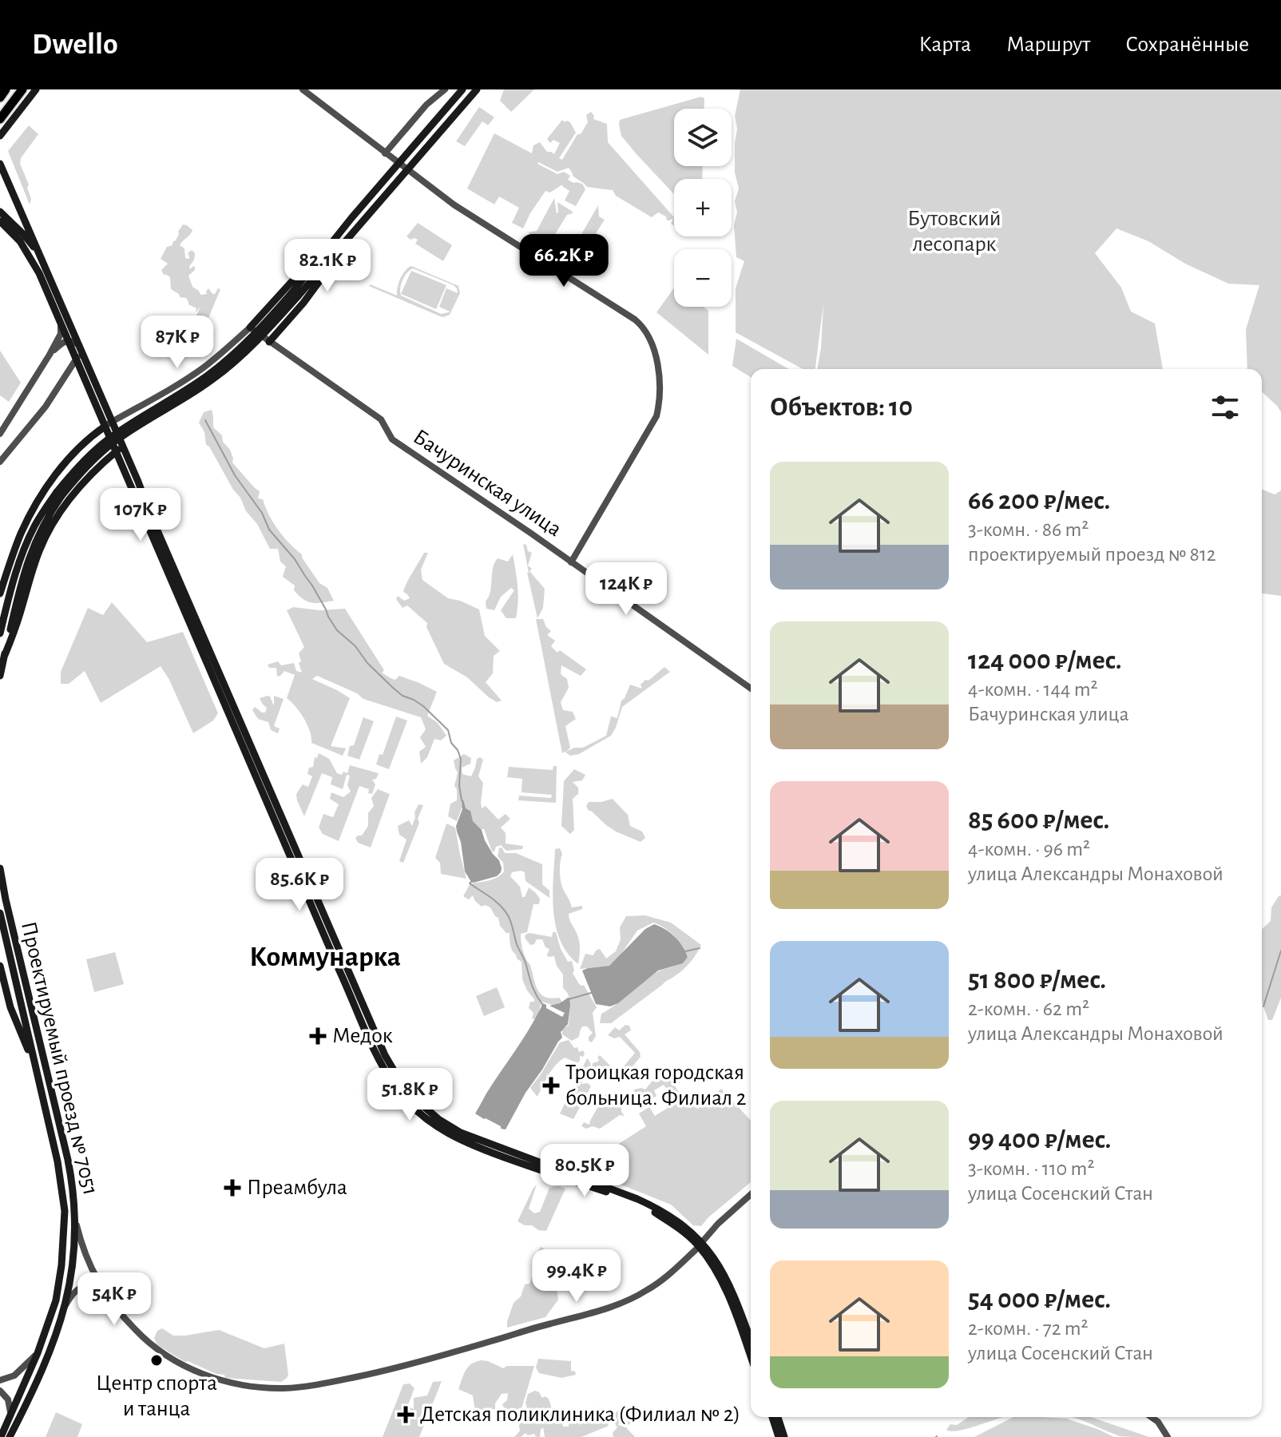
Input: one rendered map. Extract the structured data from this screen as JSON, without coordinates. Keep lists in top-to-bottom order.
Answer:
{
  "streets": {
    "main road": ["Проектируемый проезд № 7051"],
    "street": ["Бачуринская улица"]
  },
  "districts": ["Коммунарка"],
  "parks": ["Бутовский лесопарк"],
  "places": {
    "health": [
      "Медок",
      "Троицкая городская больница. Филиал 2",
      "Преамбула",
      "Детская поликлиника (Филиал № 2)"
    ],
    "other": ["Центр спорта и танца"]
  },
  "page": {
    "header": "Dwello",
    "nav": ["Карта", "Маршрут", "Сохранённые"],
    "map_buttons": ["+", "−"],
    "price": [
      "66.2K ₽",
      "82.1K ₽",
      "87K ₽",
      "107K ₽",
      "124K ₽",
      "85.6K ₽",
      "51.8K ₽",
      "80.5K ₽",
      "99.4K ₽",
      "54K ₽"
    ],
    "heading": "Объектов: 10",
    "list": [
      {
        "name": "66 200 ₽/мес.",
        "note": "3-комн. · 86 m² · проектируемый проезд № 812"
      },
      {
        "name": "124 000 ₽/мес.",
        "note": "4-комн. · 144 m² · Бачуринская улица"
      },
      {
        "name": "85 600 ₽/мес.",
        "note": "4-комн. · 96 m² · улица Александры Монаховой"
      },
      {
        "name": "51 800 ₽/мес.",
        "note": "2-комн. · 62 m² · улица Александры Монаховой"
      },
      {
        "name": "99 400 ₽/мес.",
        "note": "3-комн. · 110 m² · улица Сосенский Стан"
      },
      {
        "name": "54 000 ₽/мес.",
        "note": "2-комн. · 72 m² · улица Сосенский Стан"
      }
    ]
  }
}
